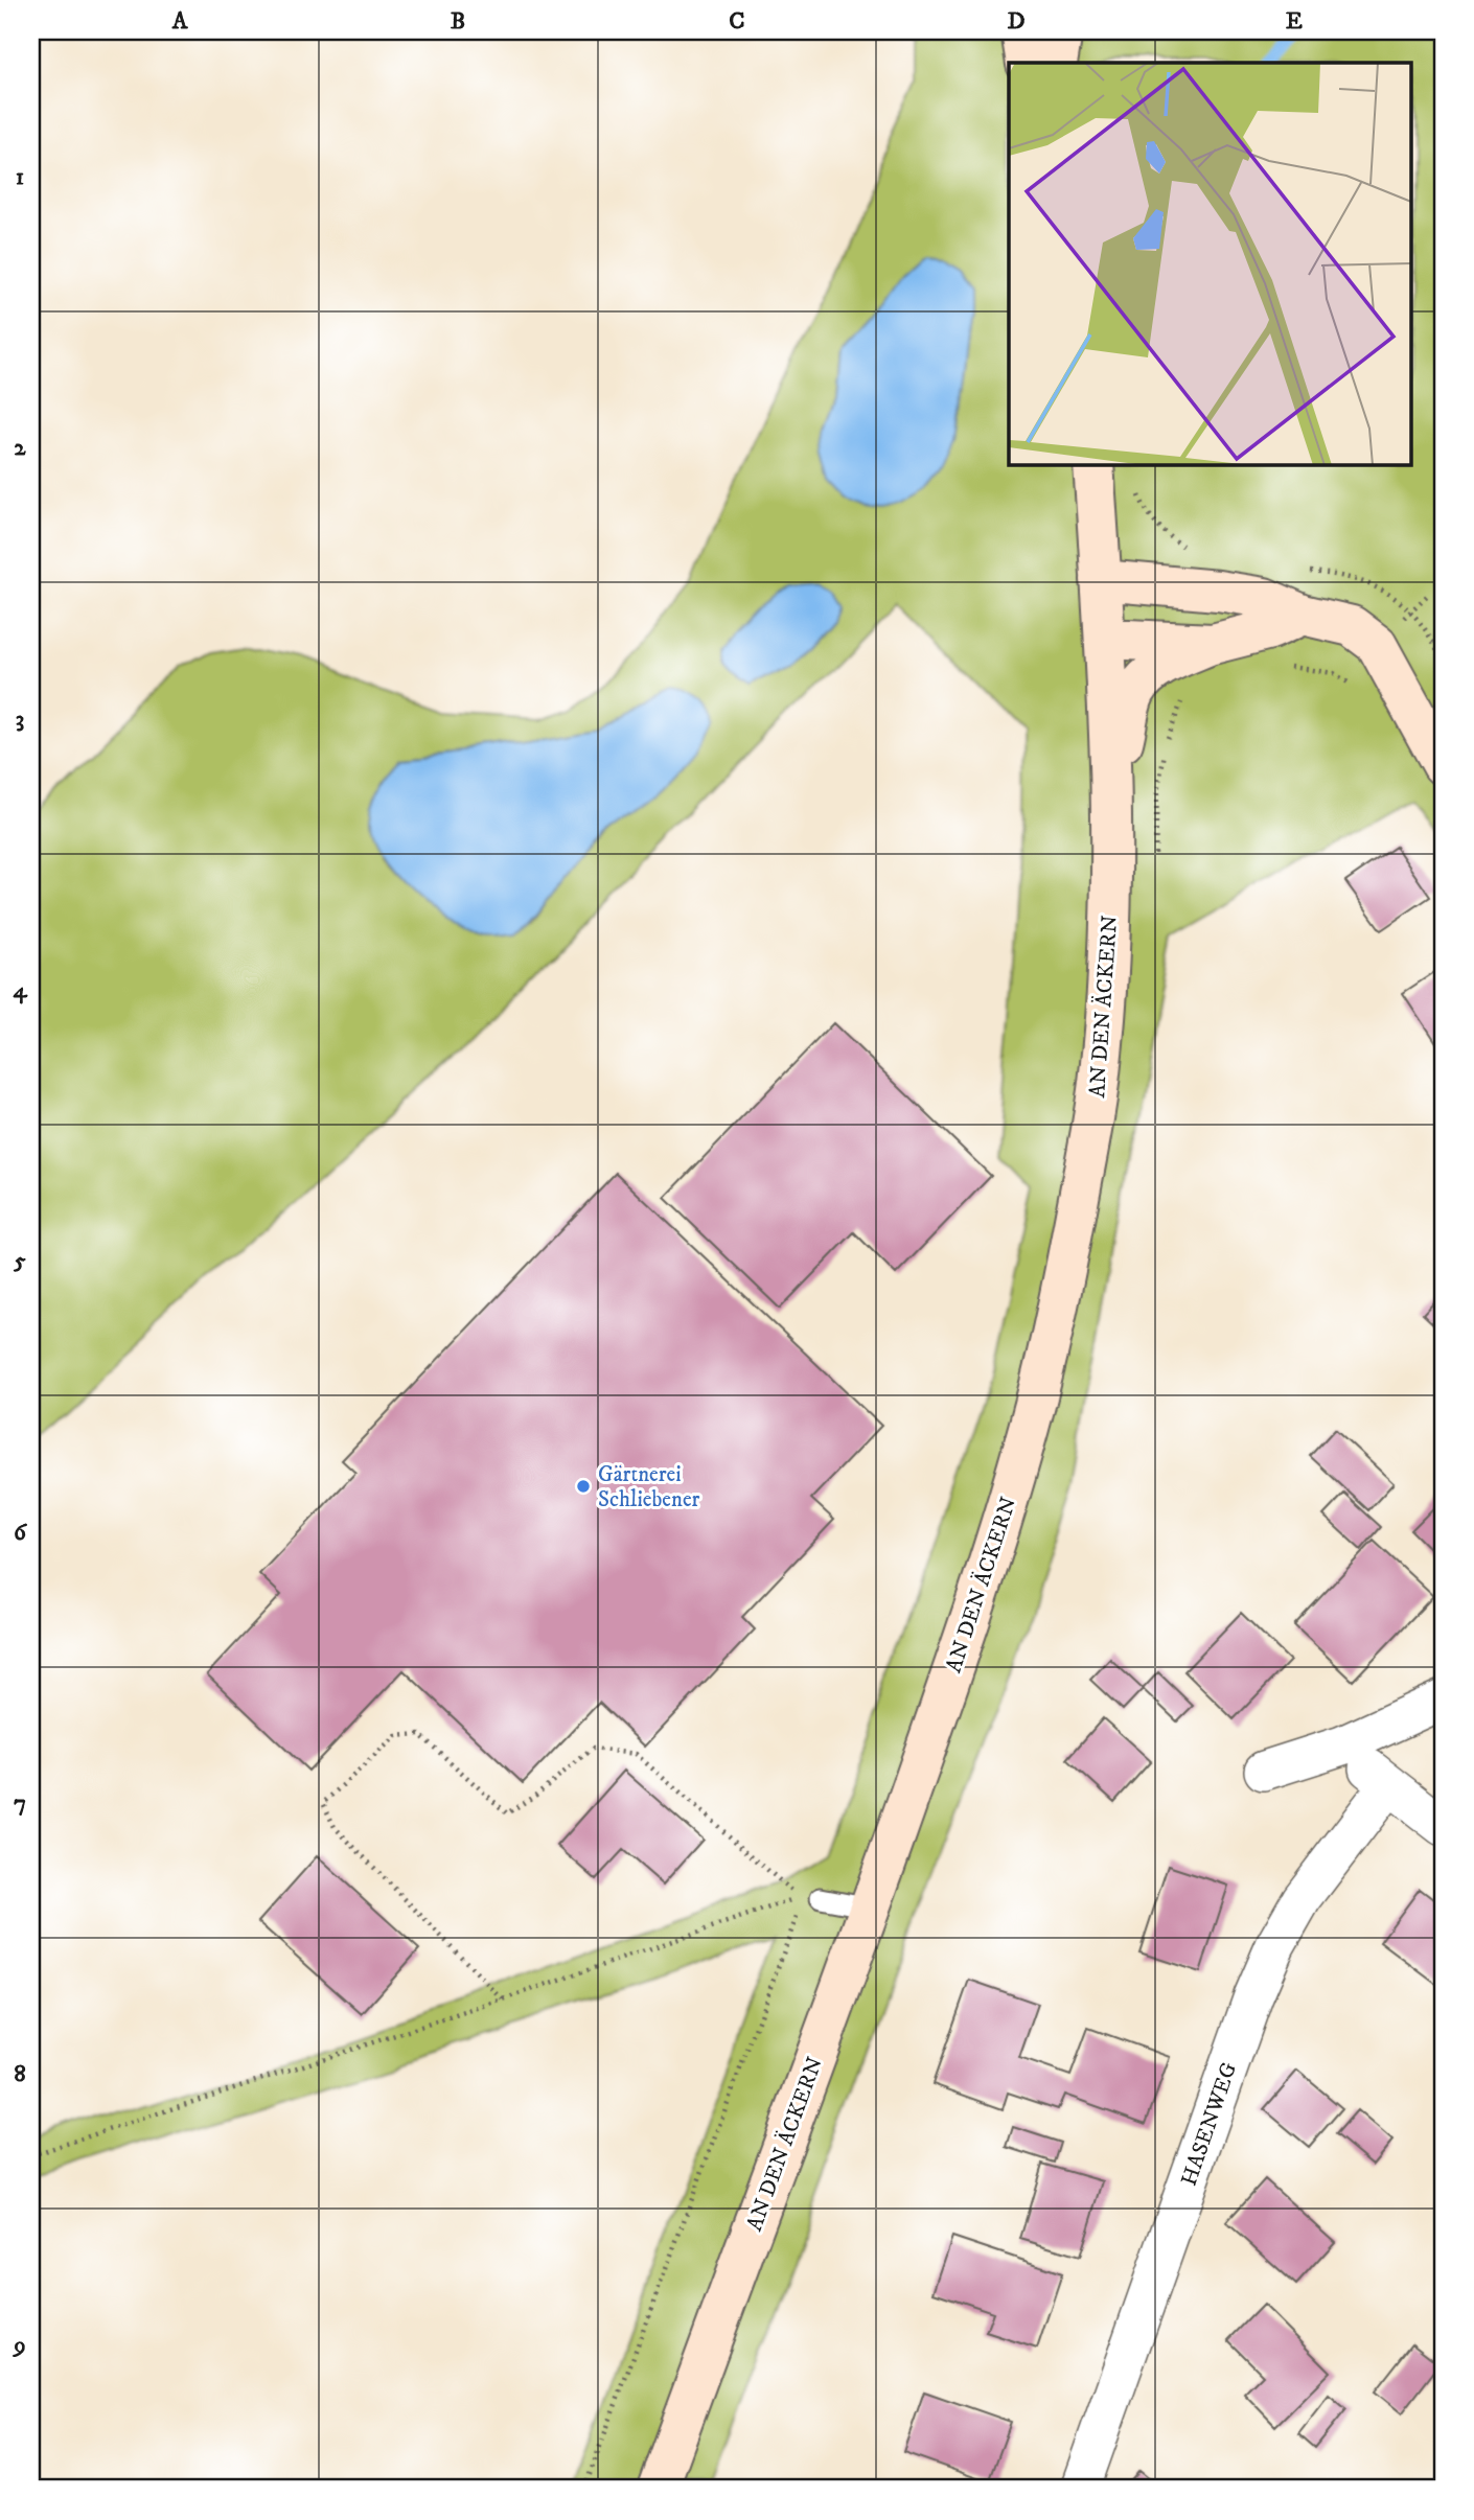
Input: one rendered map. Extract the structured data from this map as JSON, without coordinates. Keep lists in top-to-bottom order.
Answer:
{
  "streets": {
    "main road": ["AN DEN ÄCKERN"],
    "street": ["HASENWEG"]
  },
  "places": ["Gärtnerei Schliebener"],
  "grid": {
    "columns": [
      "A",
      "B",
      "C",
      "D",
      "E"
    ],
    "rows": [
      "1",
      "2",
      "3",
      "4",
      "5",
      "6",
      "7",
      "8",
      "9"
    ]
  }
}
